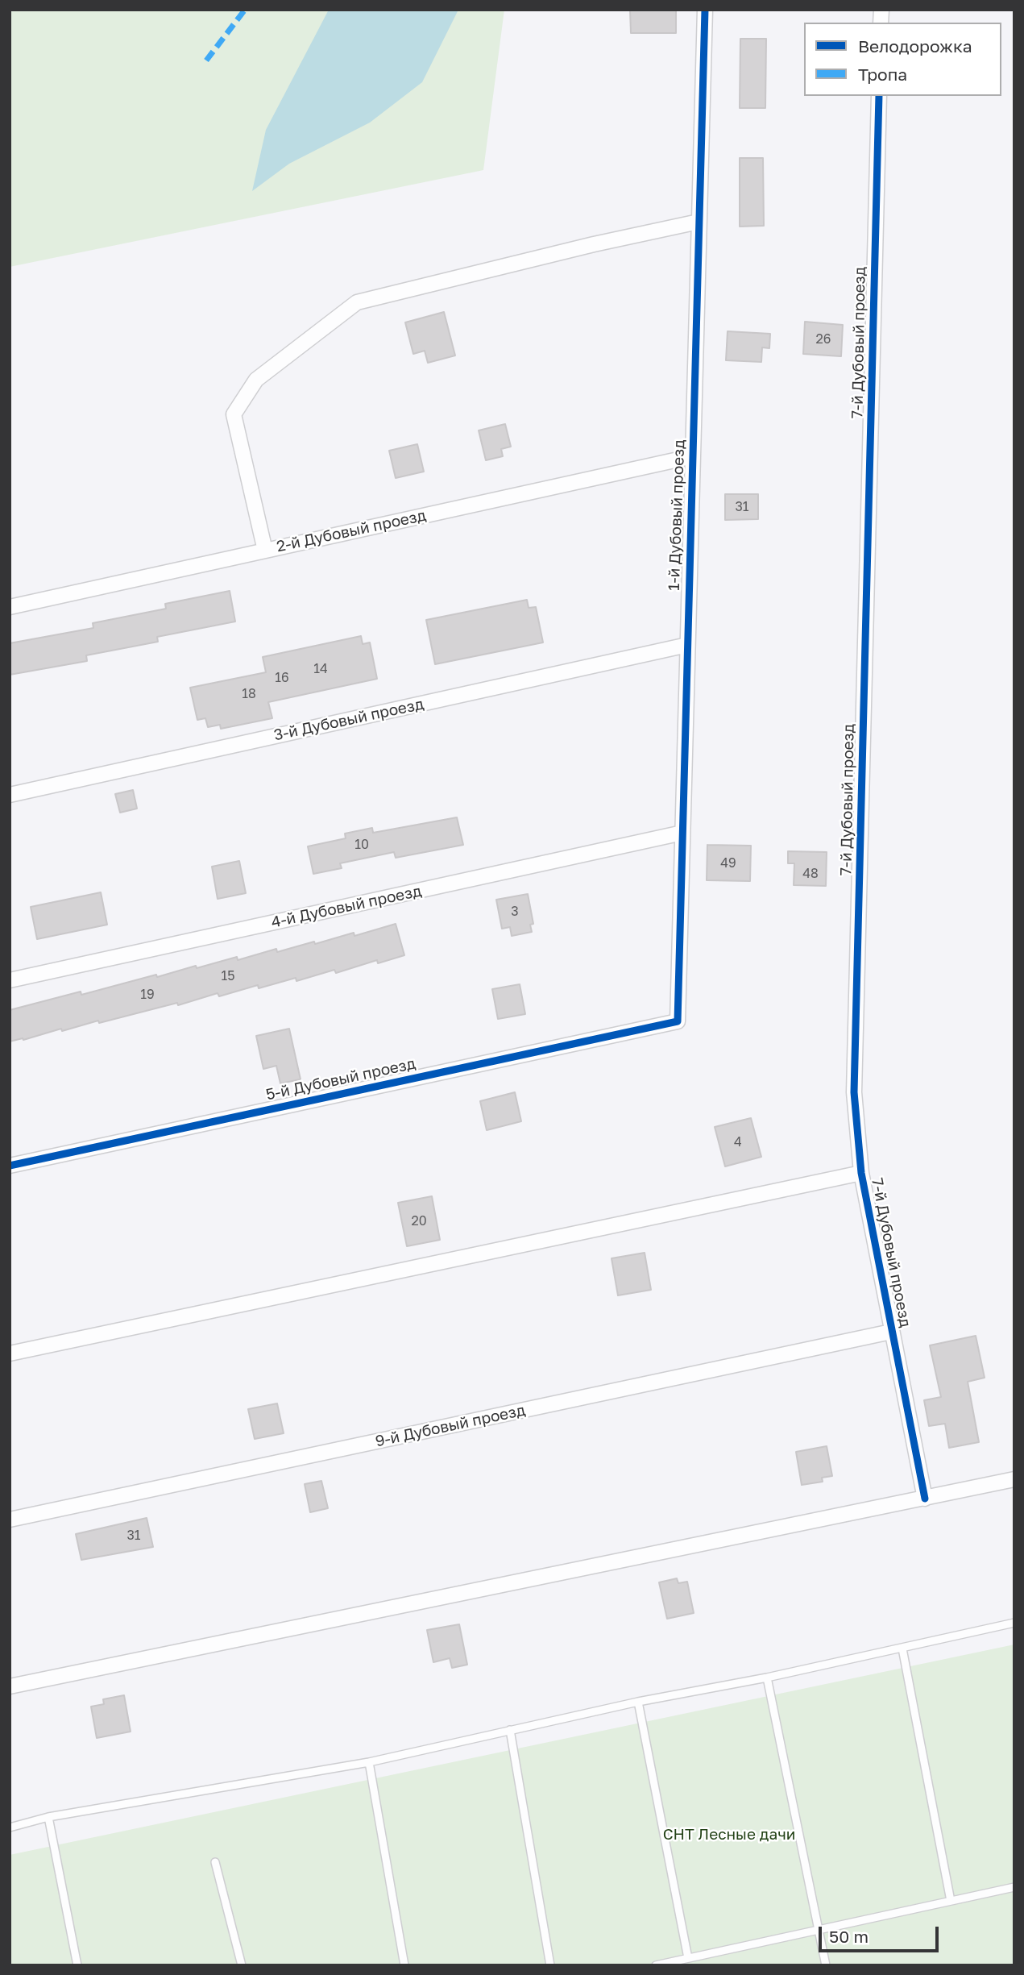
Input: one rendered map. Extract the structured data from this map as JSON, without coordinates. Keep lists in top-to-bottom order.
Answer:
{
  "streets": {
    "street": [
      "7-й Дубовый проезд",
      "1-й Дубовый проезд",
      "2-й Дубовый проезд",
      "3-й Дубовый проезд",
      "4-й Дубовый проезд",
      "5-й Дубовый проезд",
      "9-й Дубовый проезд"
    ]
  },
  "crossings": [
    ["7-й Дубовый проезд", "9-й Дубовый проезд"],
    ["1-й Дубовый проезд", "2-й Дубовый проезд"],
    ["1-й Дубовый проезд", "3-й Дубовый проезд"],
    ["1-й Дубовый проезд", "4-й Дубовый проезд"],
    ["1-й Дубовый проезд", "5-й Дубовый проезд"]
  ],
  "parks": ["СНТ Лесные дачи"],
  "house_numbers": [
    "26",
    "31",
    "14",
    "16",
    "18",
    "10",
    "49",
    "48",
    "3",
    "15",
    "19",
    "4",
    "20",
    "31"
  ],
  "legend": ["Велодорожка", "Тропа"],
  "scale_bar": "50 m"
}
